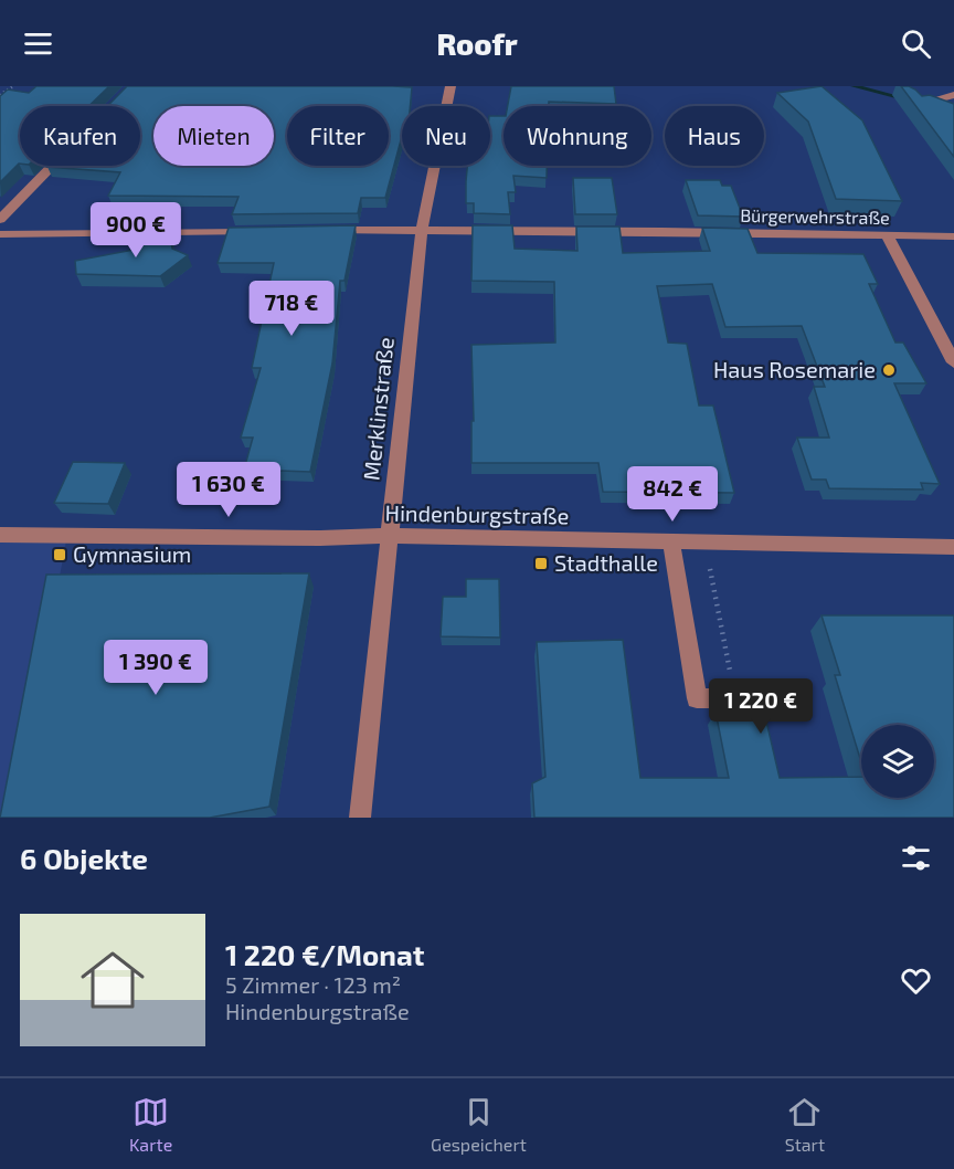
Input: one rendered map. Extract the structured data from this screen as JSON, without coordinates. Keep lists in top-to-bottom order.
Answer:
{
  "streets": {
    "street": ["Bürgerwehrstraße", "Merklinstraße", "Hindenburgstraße"]
  },
  "crossings": [
    ["Bürgerwehrstraße", "Merklinstraße"],
    ["Merklinstraße", "Hindenburgstraße"]
  ],
  "places": {
    "other": ["Haus Rosemarie"],
    "transit": ["Gymnasium", "Stadthalle"]
  },
  "page": {
    "header": "Roofr",
    "chip": [
      "Kaufen",
      "Mieten",
      "Filter",
      "Neu",
      "Wohnung",
      "Haus"
    ],
    "price": [
      "900 €",
      "718 €",
      "1 630 €",
      "842 €",
      "1 390 €",
      "1 220 €"
    ],
    "heading": "6 Objekte",
    "list": [
      {
        "name": "1 220 €/Monat",
        "note": "5 Zimmer · 123 m² · Hindenburgstraße"
      }
    ],
    "tabs": ["Karte", "Gespeichert", "Start"]
  }
}
